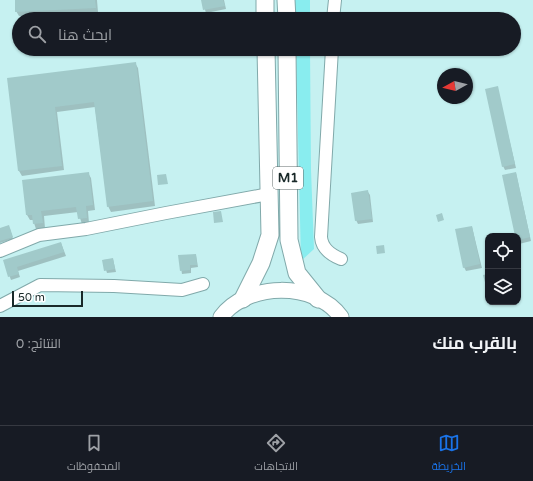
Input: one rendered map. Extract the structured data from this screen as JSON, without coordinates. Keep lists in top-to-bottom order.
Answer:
{
  "streets": {
    "highway": ["M1"]
  },
  "scale_bar": "50 m",
  "north": "left",
  "page": {
    "search": "ابحث هنا",
    "scale": "50 m",
    "heading": ["بالقرب منك", "النتائج: 0"],
    "nav": ["الخريطة", "الاتجاهات", "المحفوظات"]
  }
}
